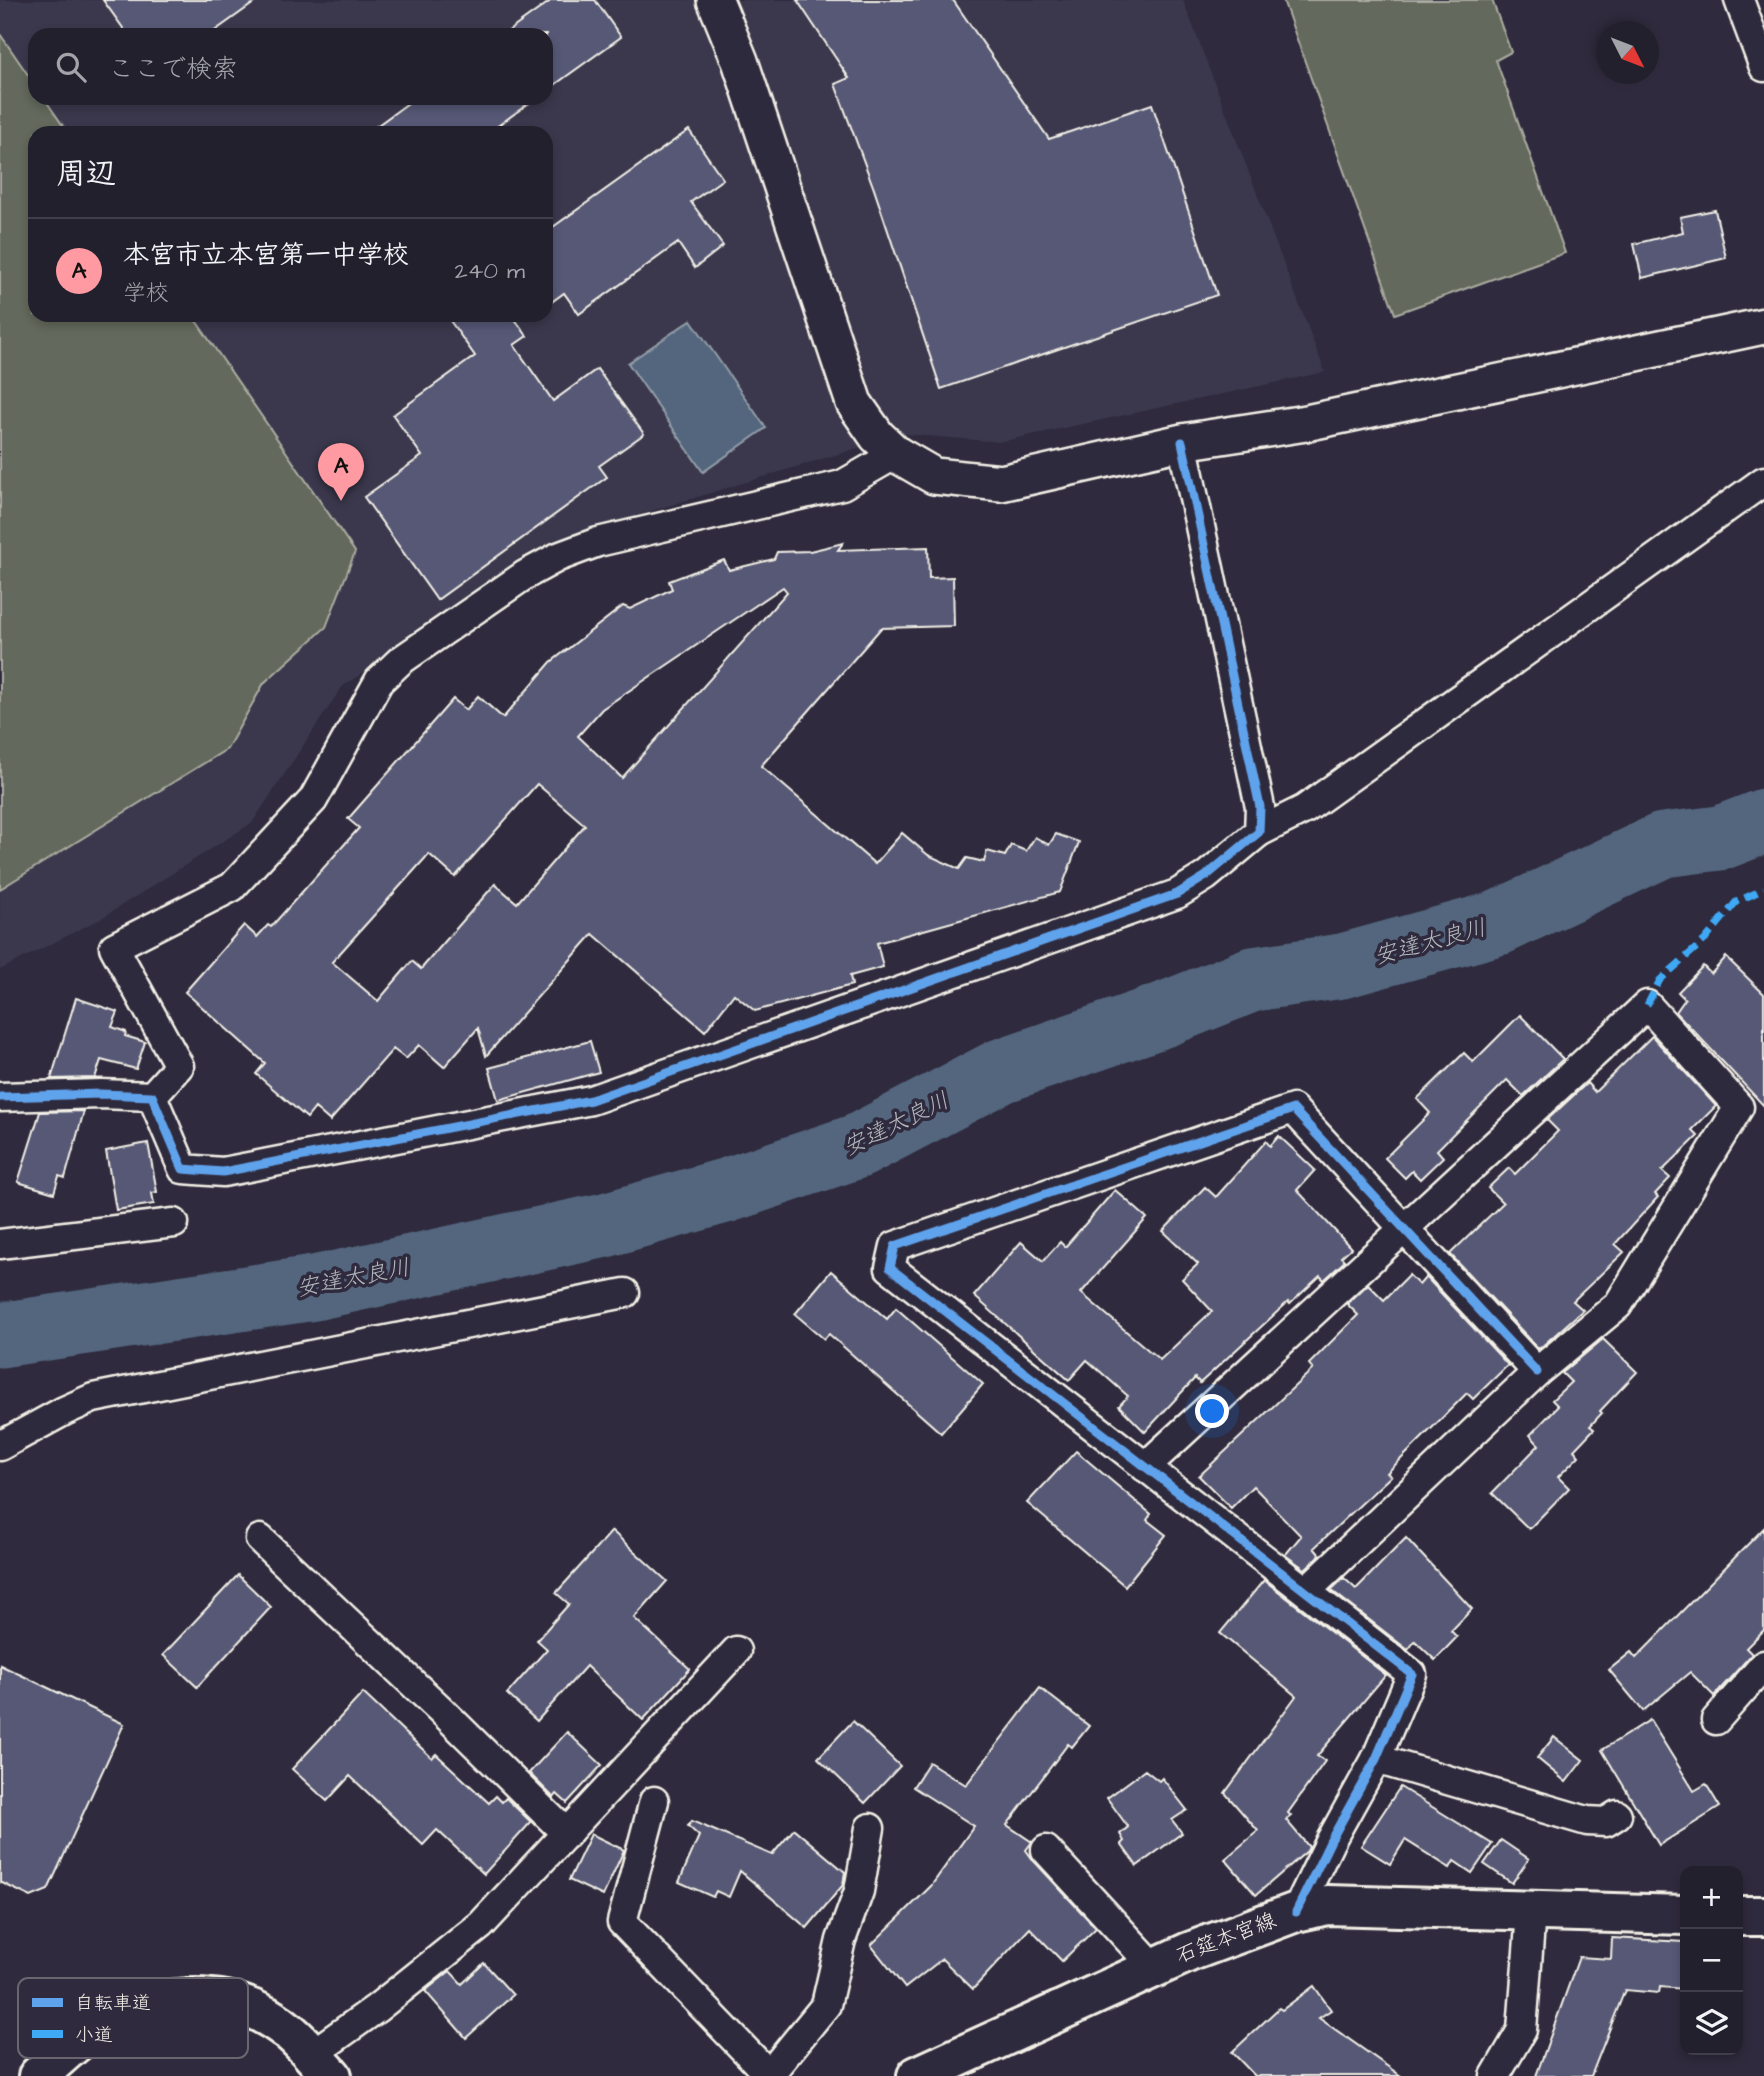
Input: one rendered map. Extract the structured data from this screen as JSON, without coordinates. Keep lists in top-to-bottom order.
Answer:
{
  "streets": {
    "main road": ["石筵本宮線"]
  },
  "water": ["安達太良川"],
  "legend": ["自転車道", "小道"],
  "north": "bottom right",
  "page": {
    "search": "ここで検索",
    "heading": "周辺",
    "list": [
      {
        "mark": "A",
        "name": "本宮市立本宮第一中学校",
        "note": "学校",
        "value": "240 m"
      }
    ],
    "pins": "A",
    "map_buttons": ["+", "−"]
  }
}
